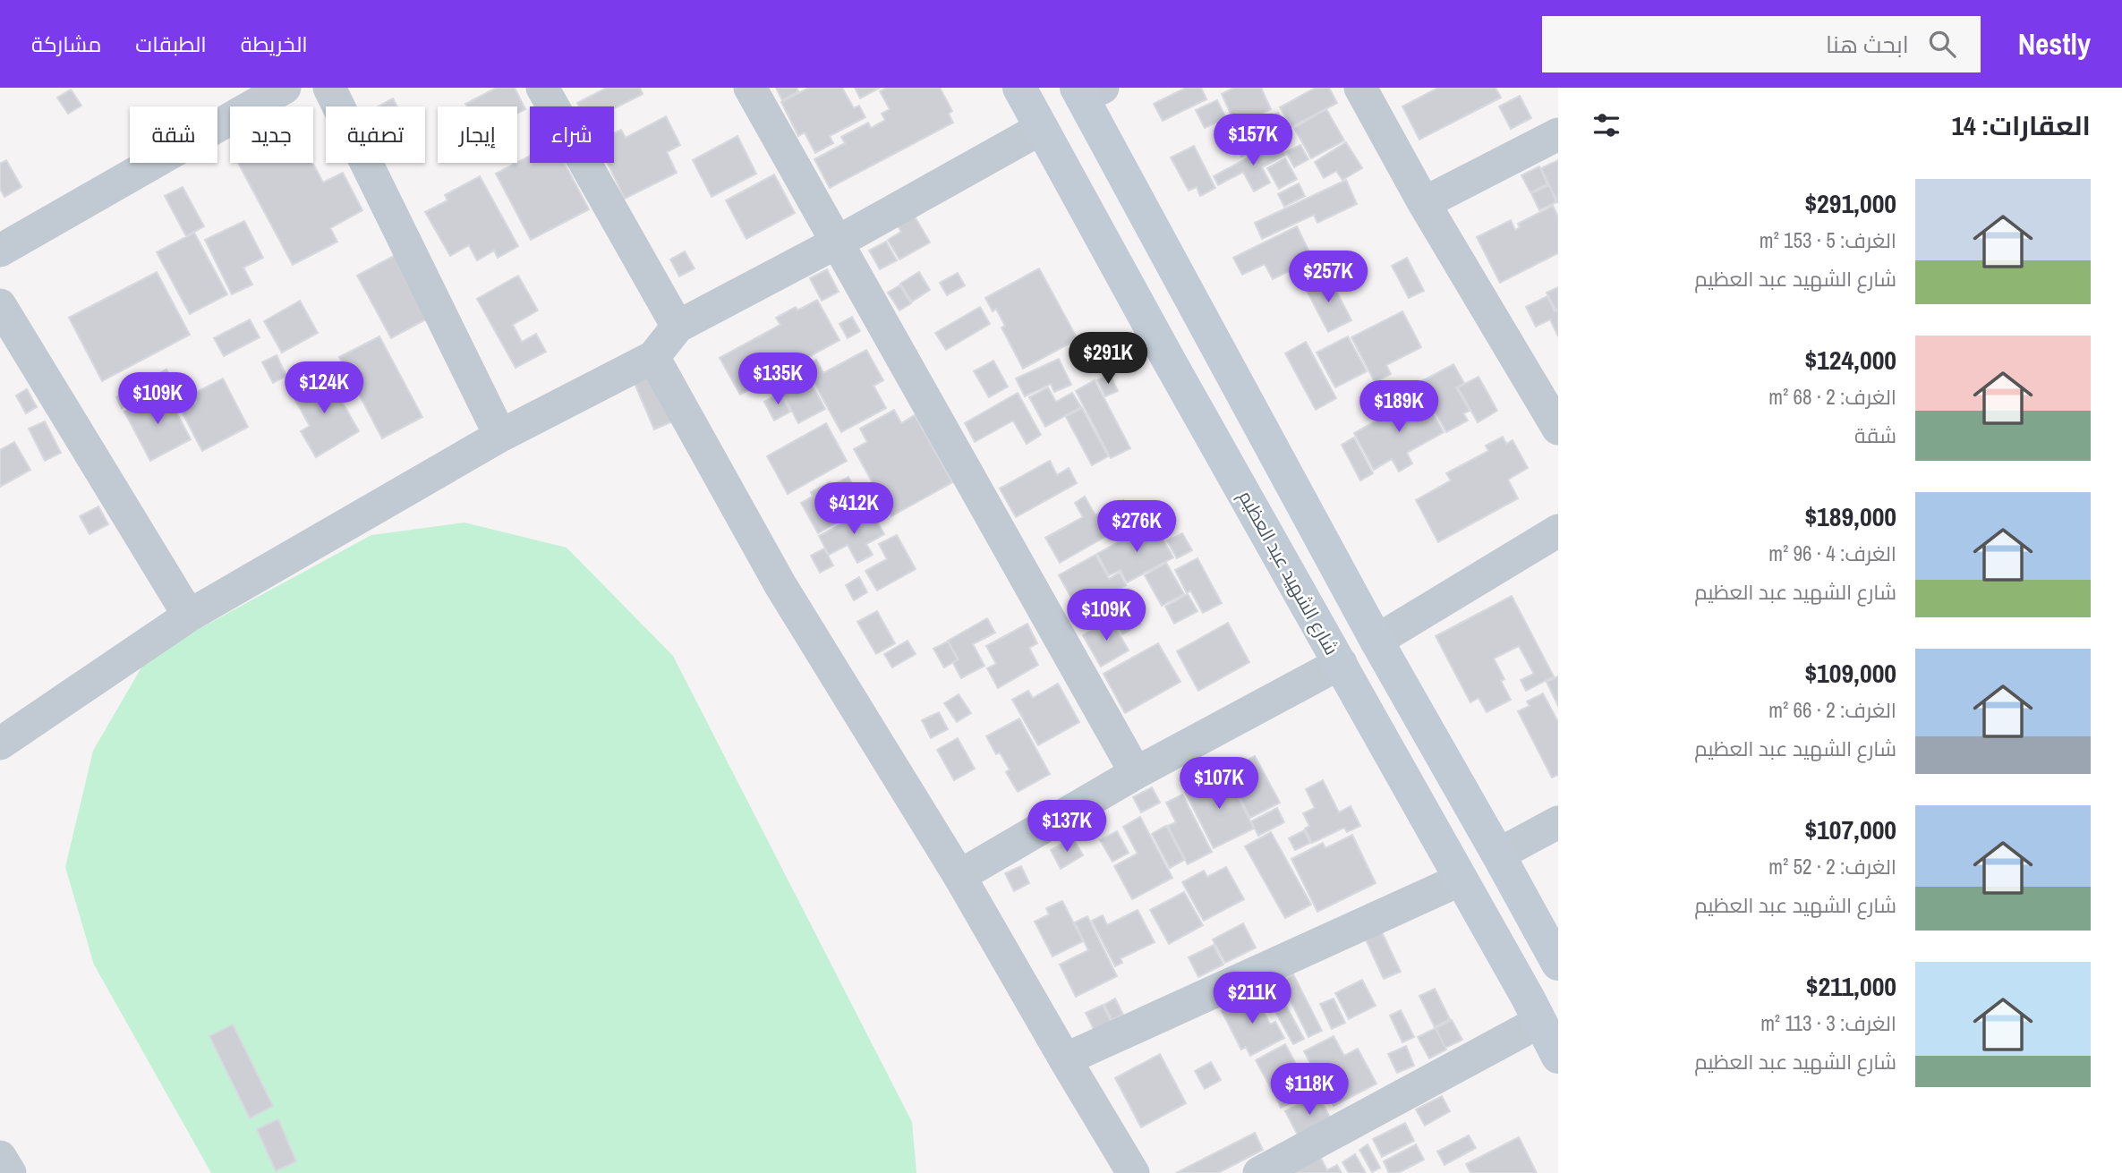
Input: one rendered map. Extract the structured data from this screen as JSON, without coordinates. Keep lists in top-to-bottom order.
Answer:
{
  "streets": {
    "main road": ["شارع الشهيد عبد العظيم"]
  },
  "page": {
    "header": "Nestly",
    "search": "ابحث هنا",
    "nav": ["الخريطة", "الطبقات", "مشاركة"],
    "heading": "العقارات: 14",
    "chip": [
      "شراء",
      "إيجار",
      "تصفية",
      "جديد",
      "شقة"
    ],
    "price": [
      "$157K",
      "$257K",
      "$291K",
      "$135K",
      "$124K",
      "$109K",
      "$189K",
      "$412K",
      "$276K",
      "$109K",
      "$107K",
      "$137K",
      "$211K",
      "$118K"
    ],
    "list": [
      {
        "name": "$291,000",
        "note": "الغرف: 5 · 153 m² · شارع الشهيد عبد العظيم"
      },
      {
        "name": "$124,000",
        "note": "الغرف: 2 · 68 m² · شقة"
      },
      {
        "name": "$189,000",
        "note": "الغرف: 4 · 96 m² · شارع الشهيد عبد العظيم"
      },
      {
        "name": "$109,000",
        "note": "الغرف: 2 · 66 m² · شارع الشهيد عبد العظيم"
      },
      {
        "name": "$107,000",
        "note": "الغرف: 2 · 52 m² · شارع الشهيد عبد العظيم"
      },
      {
        "name": "$211,000",
        "note": "الغرف: 3 · 113 m² · شارع الشهيد عبد العظيم"
      }
    ]
  }
}
